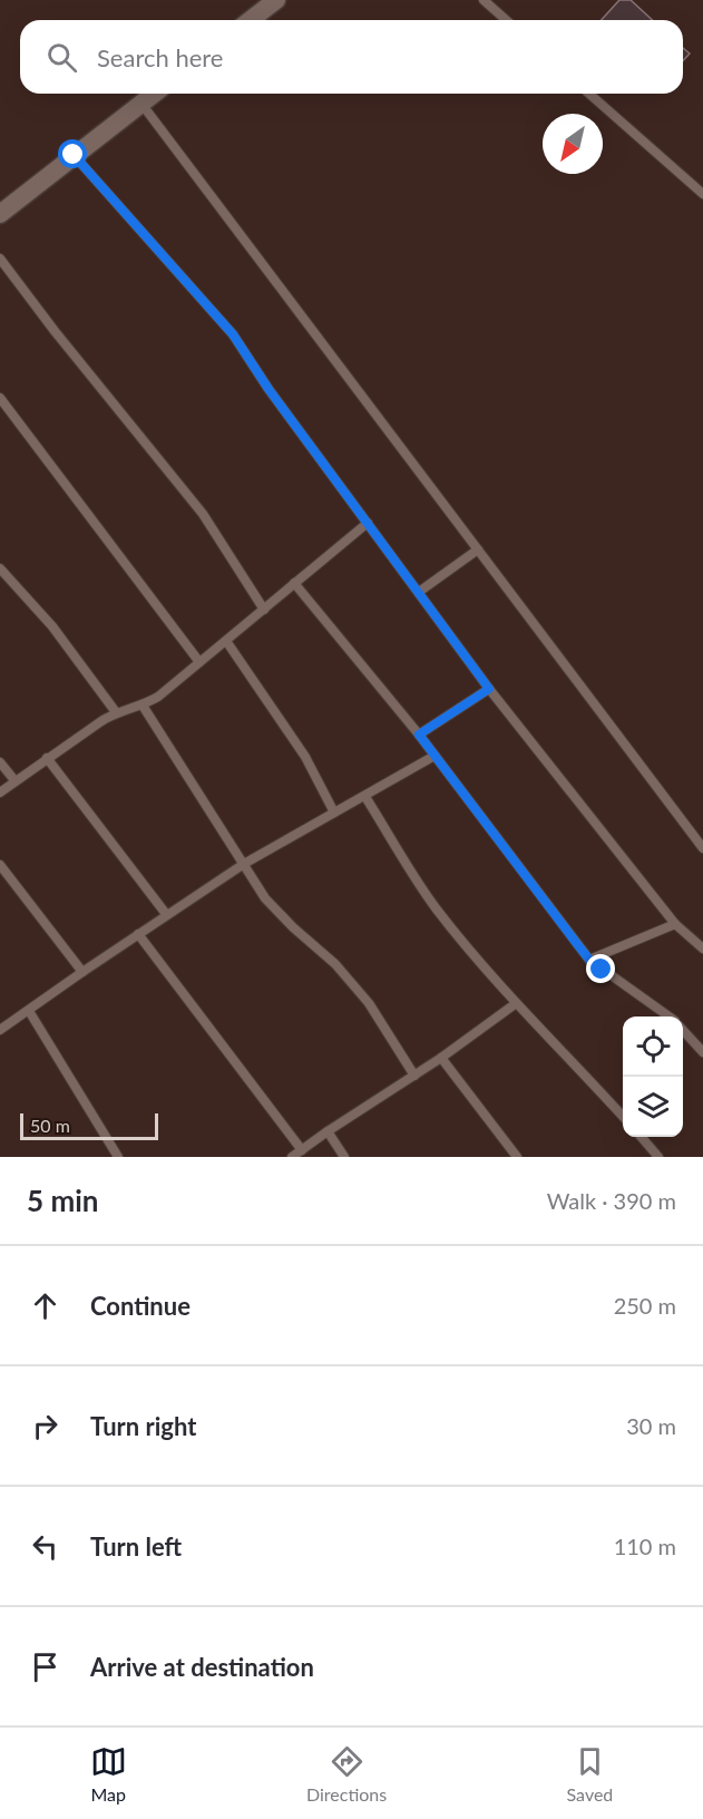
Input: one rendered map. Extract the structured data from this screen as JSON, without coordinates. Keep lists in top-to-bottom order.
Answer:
{
  "scale_bar": "50 m",
  "north": "bottom left",
  "page": {
    "search": "Search here",
    "scale": "50 m",
    "heading": ["5 min", "Walk · 390 m"],
    "list": [
      ["Continue", "250 m"],
      ["Turn right", "30 m"],
      ["Turn left", "110 m"],
      "Arrive at destination"
    ],
    "nav": ["Map", "Directions", "Saved"]
  }
}
